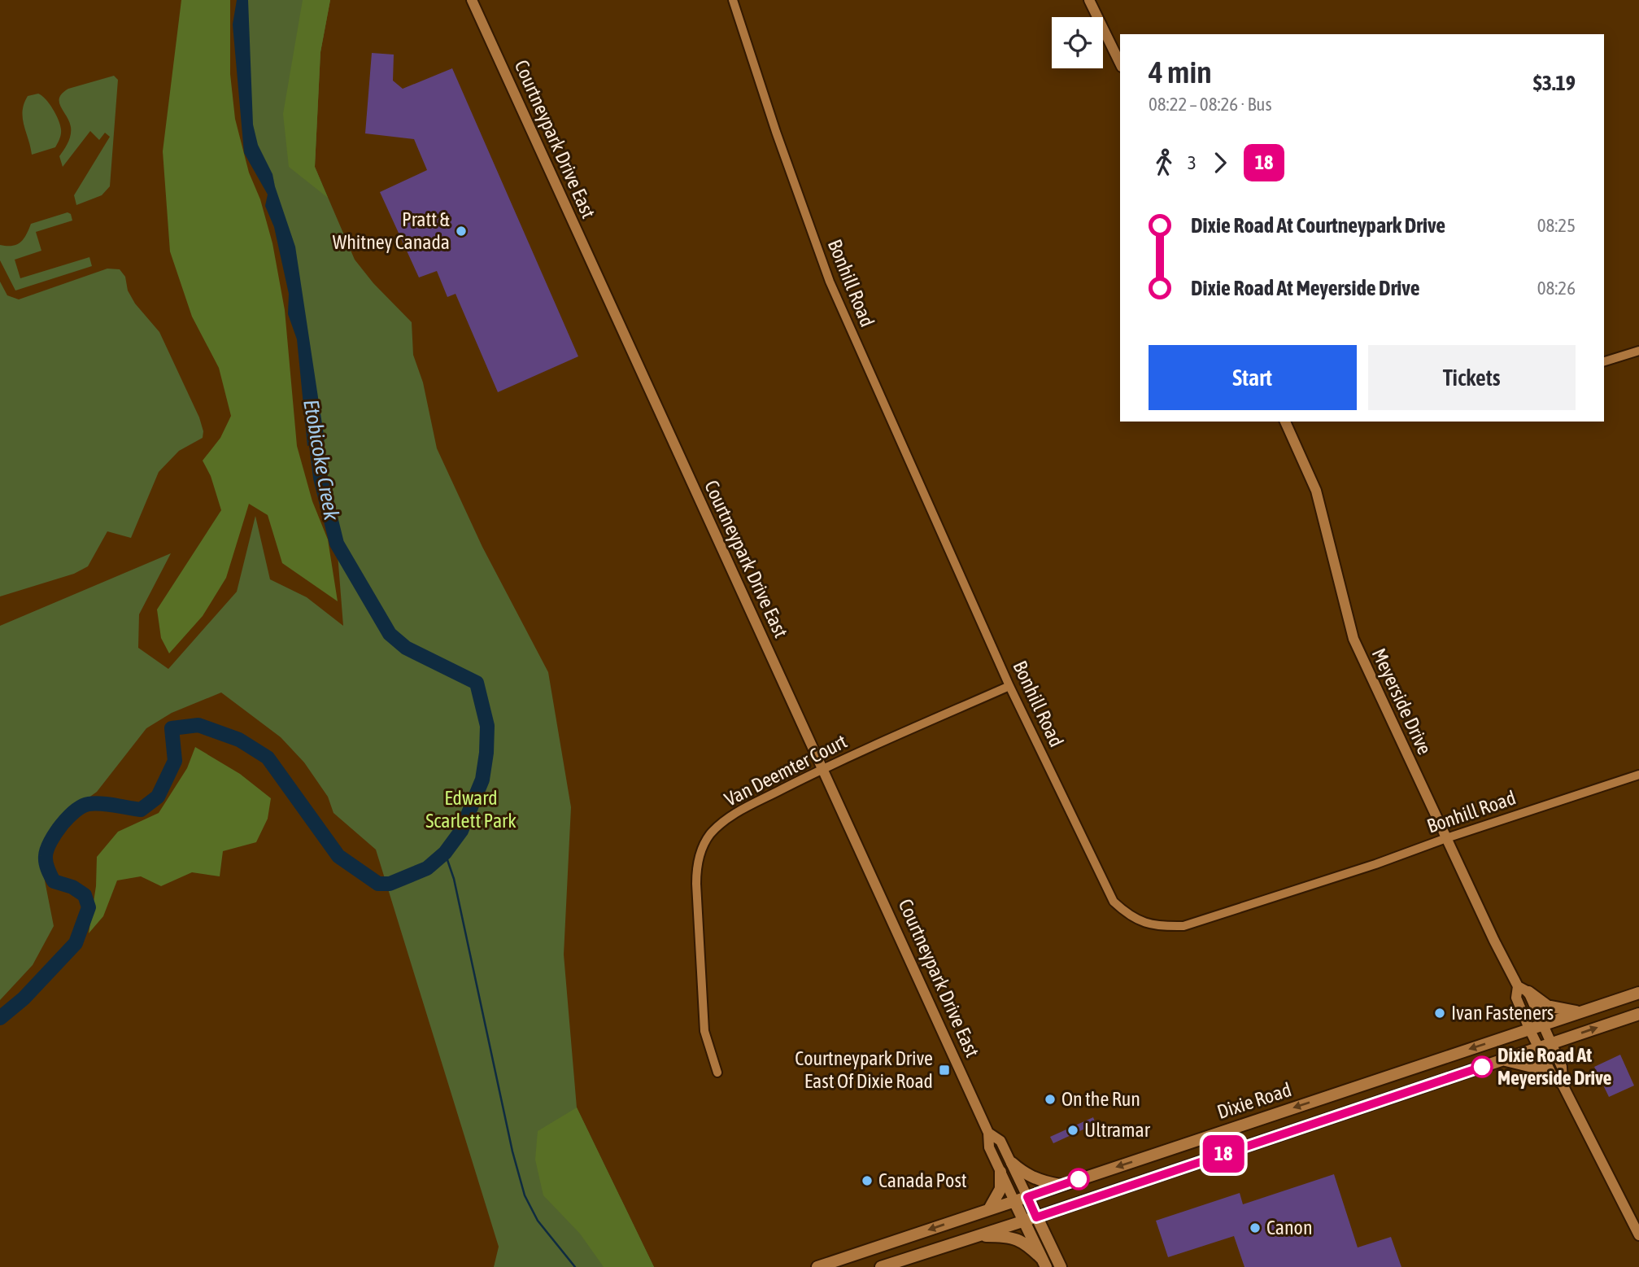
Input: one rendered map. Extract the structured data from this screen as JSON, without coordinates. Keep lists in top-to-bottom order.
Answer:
{
  "streets": {
    "main road": ["Courtneypark Drive East", "Dixie Road"],
    "street": ["Bonhill Road", "Meyerside Drive", "Van Deemter Court"]
  },
  "crossings": [
    ["Courtneypark Drive East", "Van Deemter Court"],
    ["Courtneypark Drive East", "Dixie Road"],
    ["Bonhill Road", "Meyerside Drive"],
    ["Bonhill Road", "Van Deemter Court"],
    ["Meyerside Drive", "Dixie Road"]
  ],
  "water": ["Etobicoke Creek"],
  "parks": ["Edward Scarlett Park"],
  "places": {
    "other": [
      "Pratt & Whitney Canada",
      "Ivan Fasteners",
      "Dixie Road At Meyerside Drive",
      "On the Run",
      "Ultramar",
      "Canada Post",
      "Canon"
    ],
    "transit": ["Courtneypark Drive East Of Dixie Road"]
  },
  "lines": ["bus line 18"],
  "page": {
    "on_map": "18",
    "heading": ["4 min", "08:22 – 08:26 · Bus", "$3.19"],
    "legs": ["3", "18"],
    "list": [
      {
        "name": "Dixie Road At Courtneypark Drive",
        "value": "08:25"
      },
      {
        "name": "Dixie Road At Meyerside Drive",
        "value": "08:26"
      }
    ],
    "buttons": ["Start", "Tickets"]
  }
}
